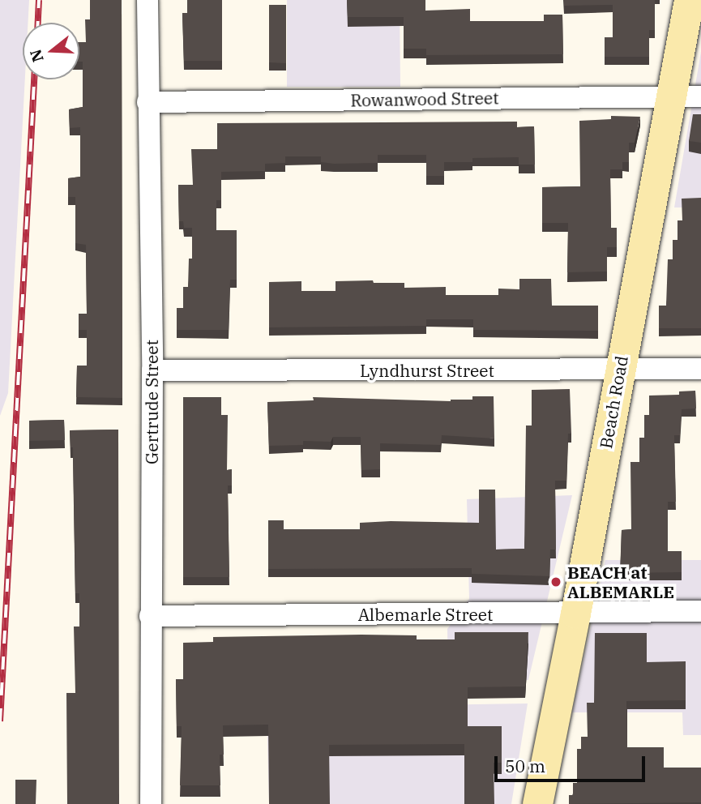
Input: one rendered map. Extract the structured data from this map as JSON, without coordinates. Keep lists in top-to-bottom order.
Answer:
{
  "streets": {
    "street": [
      "Rowanwood Street",
      "Lyndhurst Street",
      "Gertrude Street",
      "Beach Road",
      "Albemarle Street"
    ]
  },
  "crossings": [
    ["Rowanwood Street", "Gertrude Street"],
    ["Rowanwood Street", "Beach Road"],
    ["Lyndhurst Street", "Gertrude Street"],
    ["Lyndhurst Street", "Beach Road"],
    ["Gertrude Street", "Albemarle Street"],
    ["Beach Road", "Albemarle Street"]
  ],
  "places": ["BEACH at ALBEMARLE"],
  "scale_bar": "50 m",
  "north": "left"
}
